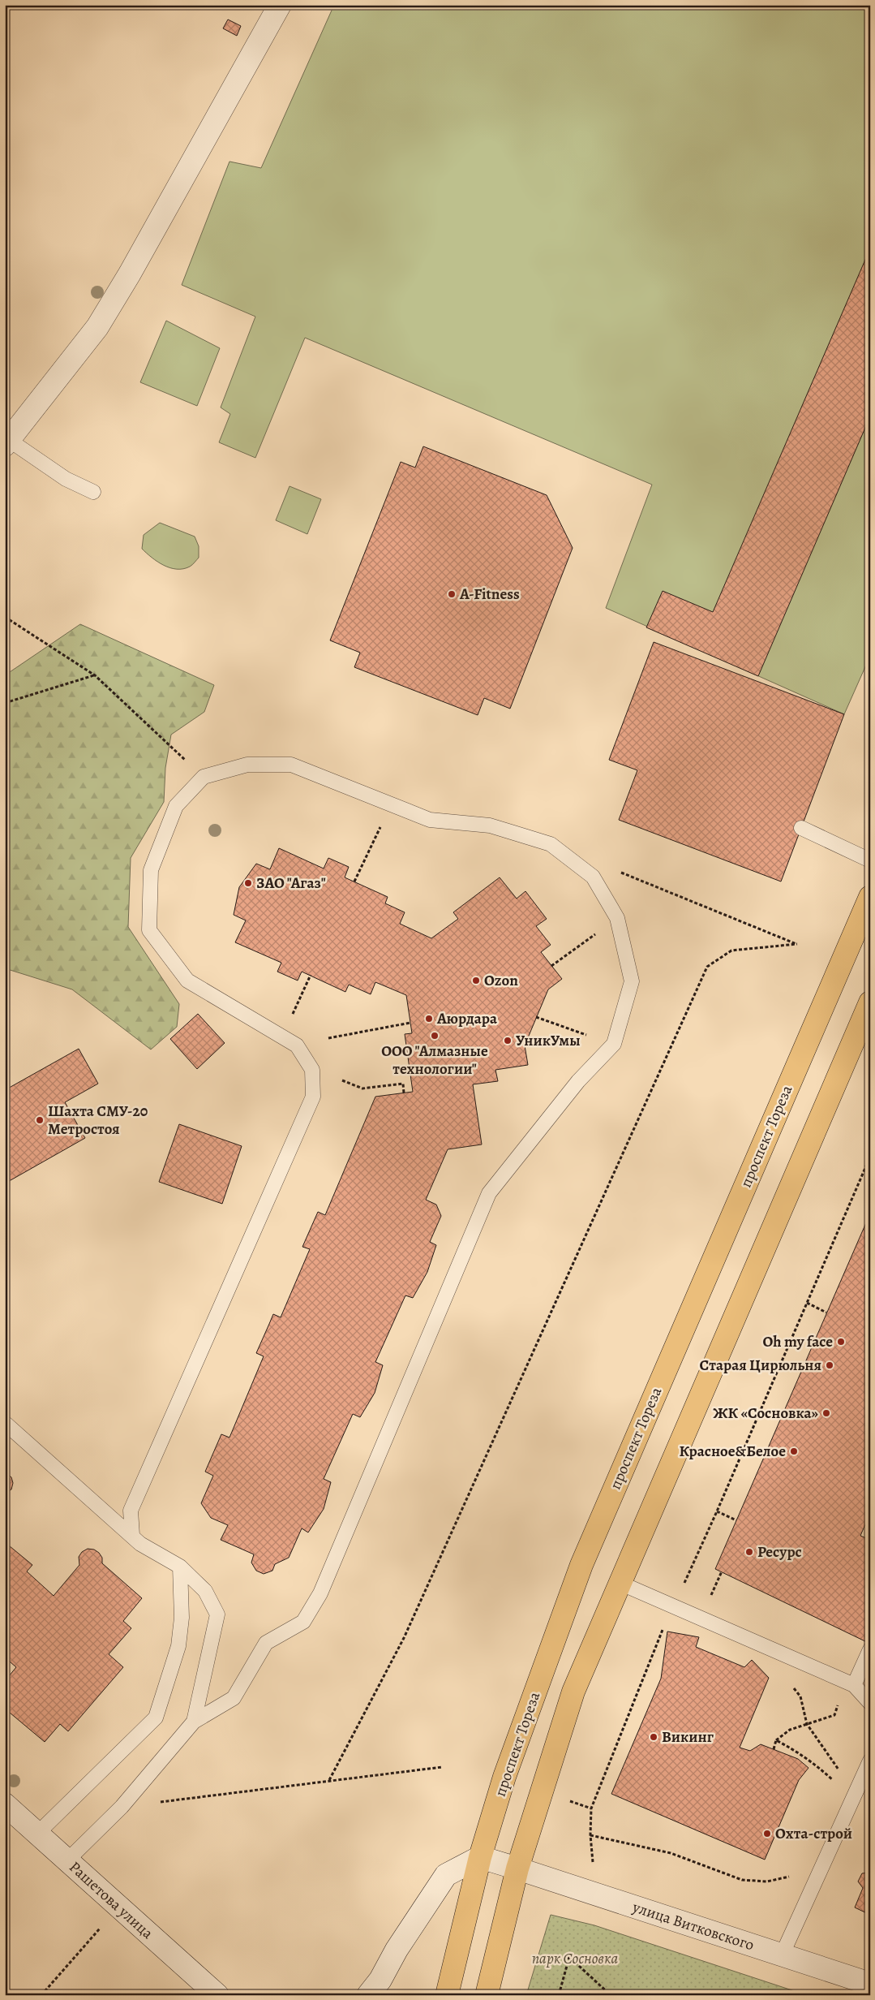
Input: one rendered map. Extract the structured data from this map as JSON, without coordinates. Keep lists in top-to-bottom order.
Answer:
{
  "streets": {
    "main road": ["проспект Тореза"],
    "street": ["Рашетова улица", "улица Витковского"]
  },
  "crossings": [
    ["проспект Тореза", "улица Витковского"]
  ],
  "parks": ["парк Сосновка"],
  "places": [
    "A-Fitness",
    "ЗАО \"Агаз\"",
    "Ozon",
    "Аюрдара",
    "ООО \"Алмазные технологии\"",
    "УникУмы",
    "Шахта СМУ-20 Метростоя",
    "Oh my face",
    "Старая Цирюльня",
    "ЖК «Сосновка»",
    "Красное&Белое",
    "Ресурс",
    "Викинг",
    "Охта-строй"
  ]
}
